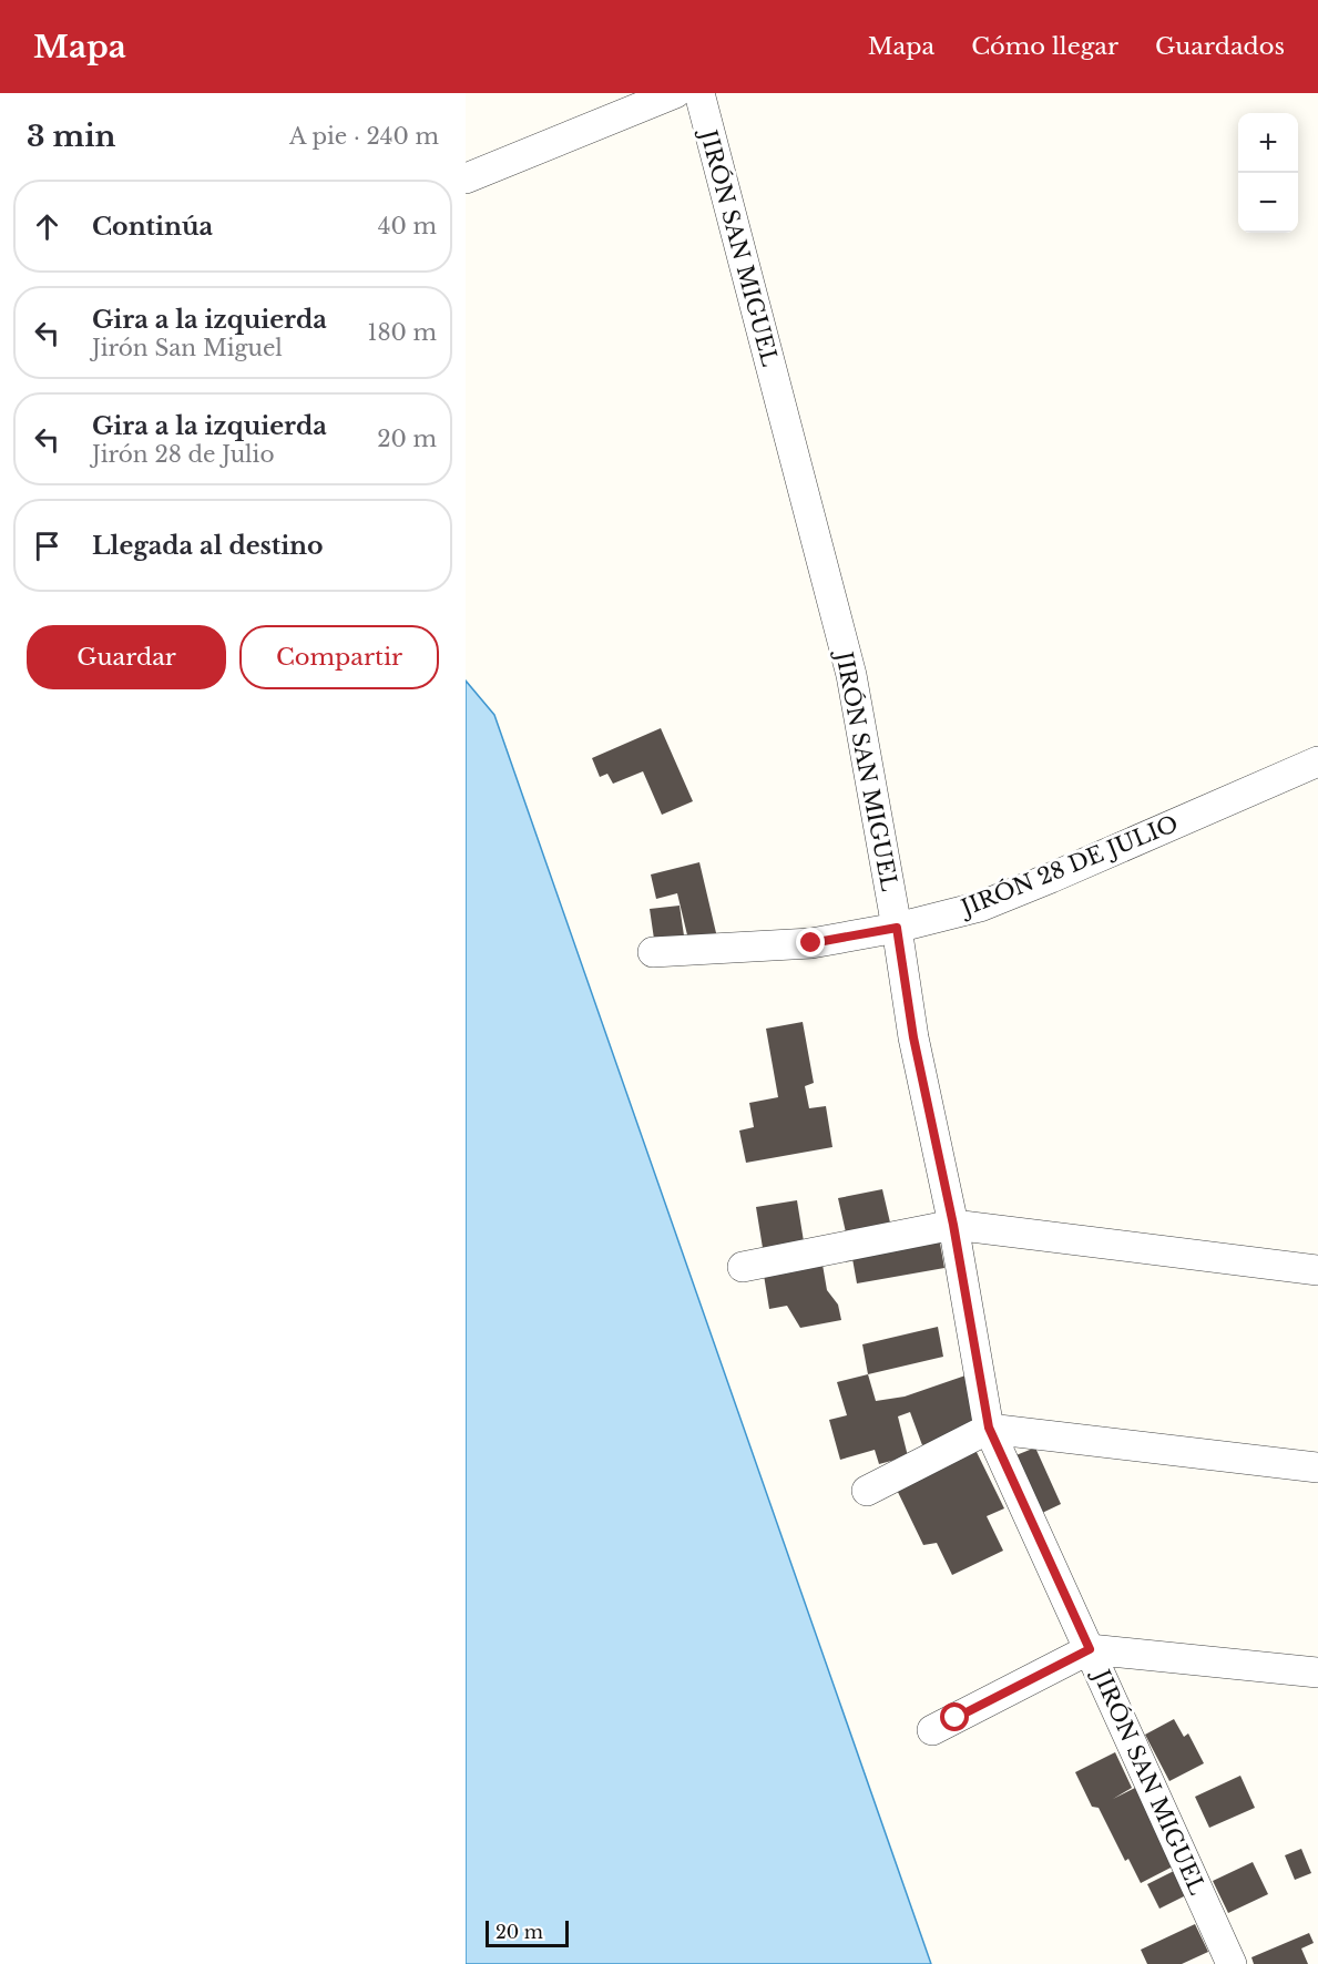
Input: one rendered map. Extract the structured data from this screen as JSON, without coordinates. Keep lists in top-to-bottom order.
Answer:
{
  "streets": {
    "street": ["JIRÓN SAN MIGUEL", "JIRÓN 28 DE JULIO"]
  },
  "crossings": [
    ["JIRÓN SAN MIGUEL", "JIRÓN 28 DE JULIO"]
  ],
  "scale_bar": "20 m",
  "page": {
    "header": "Mapa",
    "nav": ["Mapa", "Cómo llegar", "Guardados"],
    "heading": ["3 min", "A pie · 240 m"],
    "map_buttons": ["+", "−"],
    "list": [
      ["Continúa", "40 m"],
      ["Gira a la izquierda", "Jirón San Miguel", "180 m"],
      ["Gira a la izquierda", "Jirón 28 de Julio", "20 m"],
      "Llegada al destino"
    ],
    "buttons": ["Guardar", "Compartir"],
    "scale": "20 m"
  }
}
